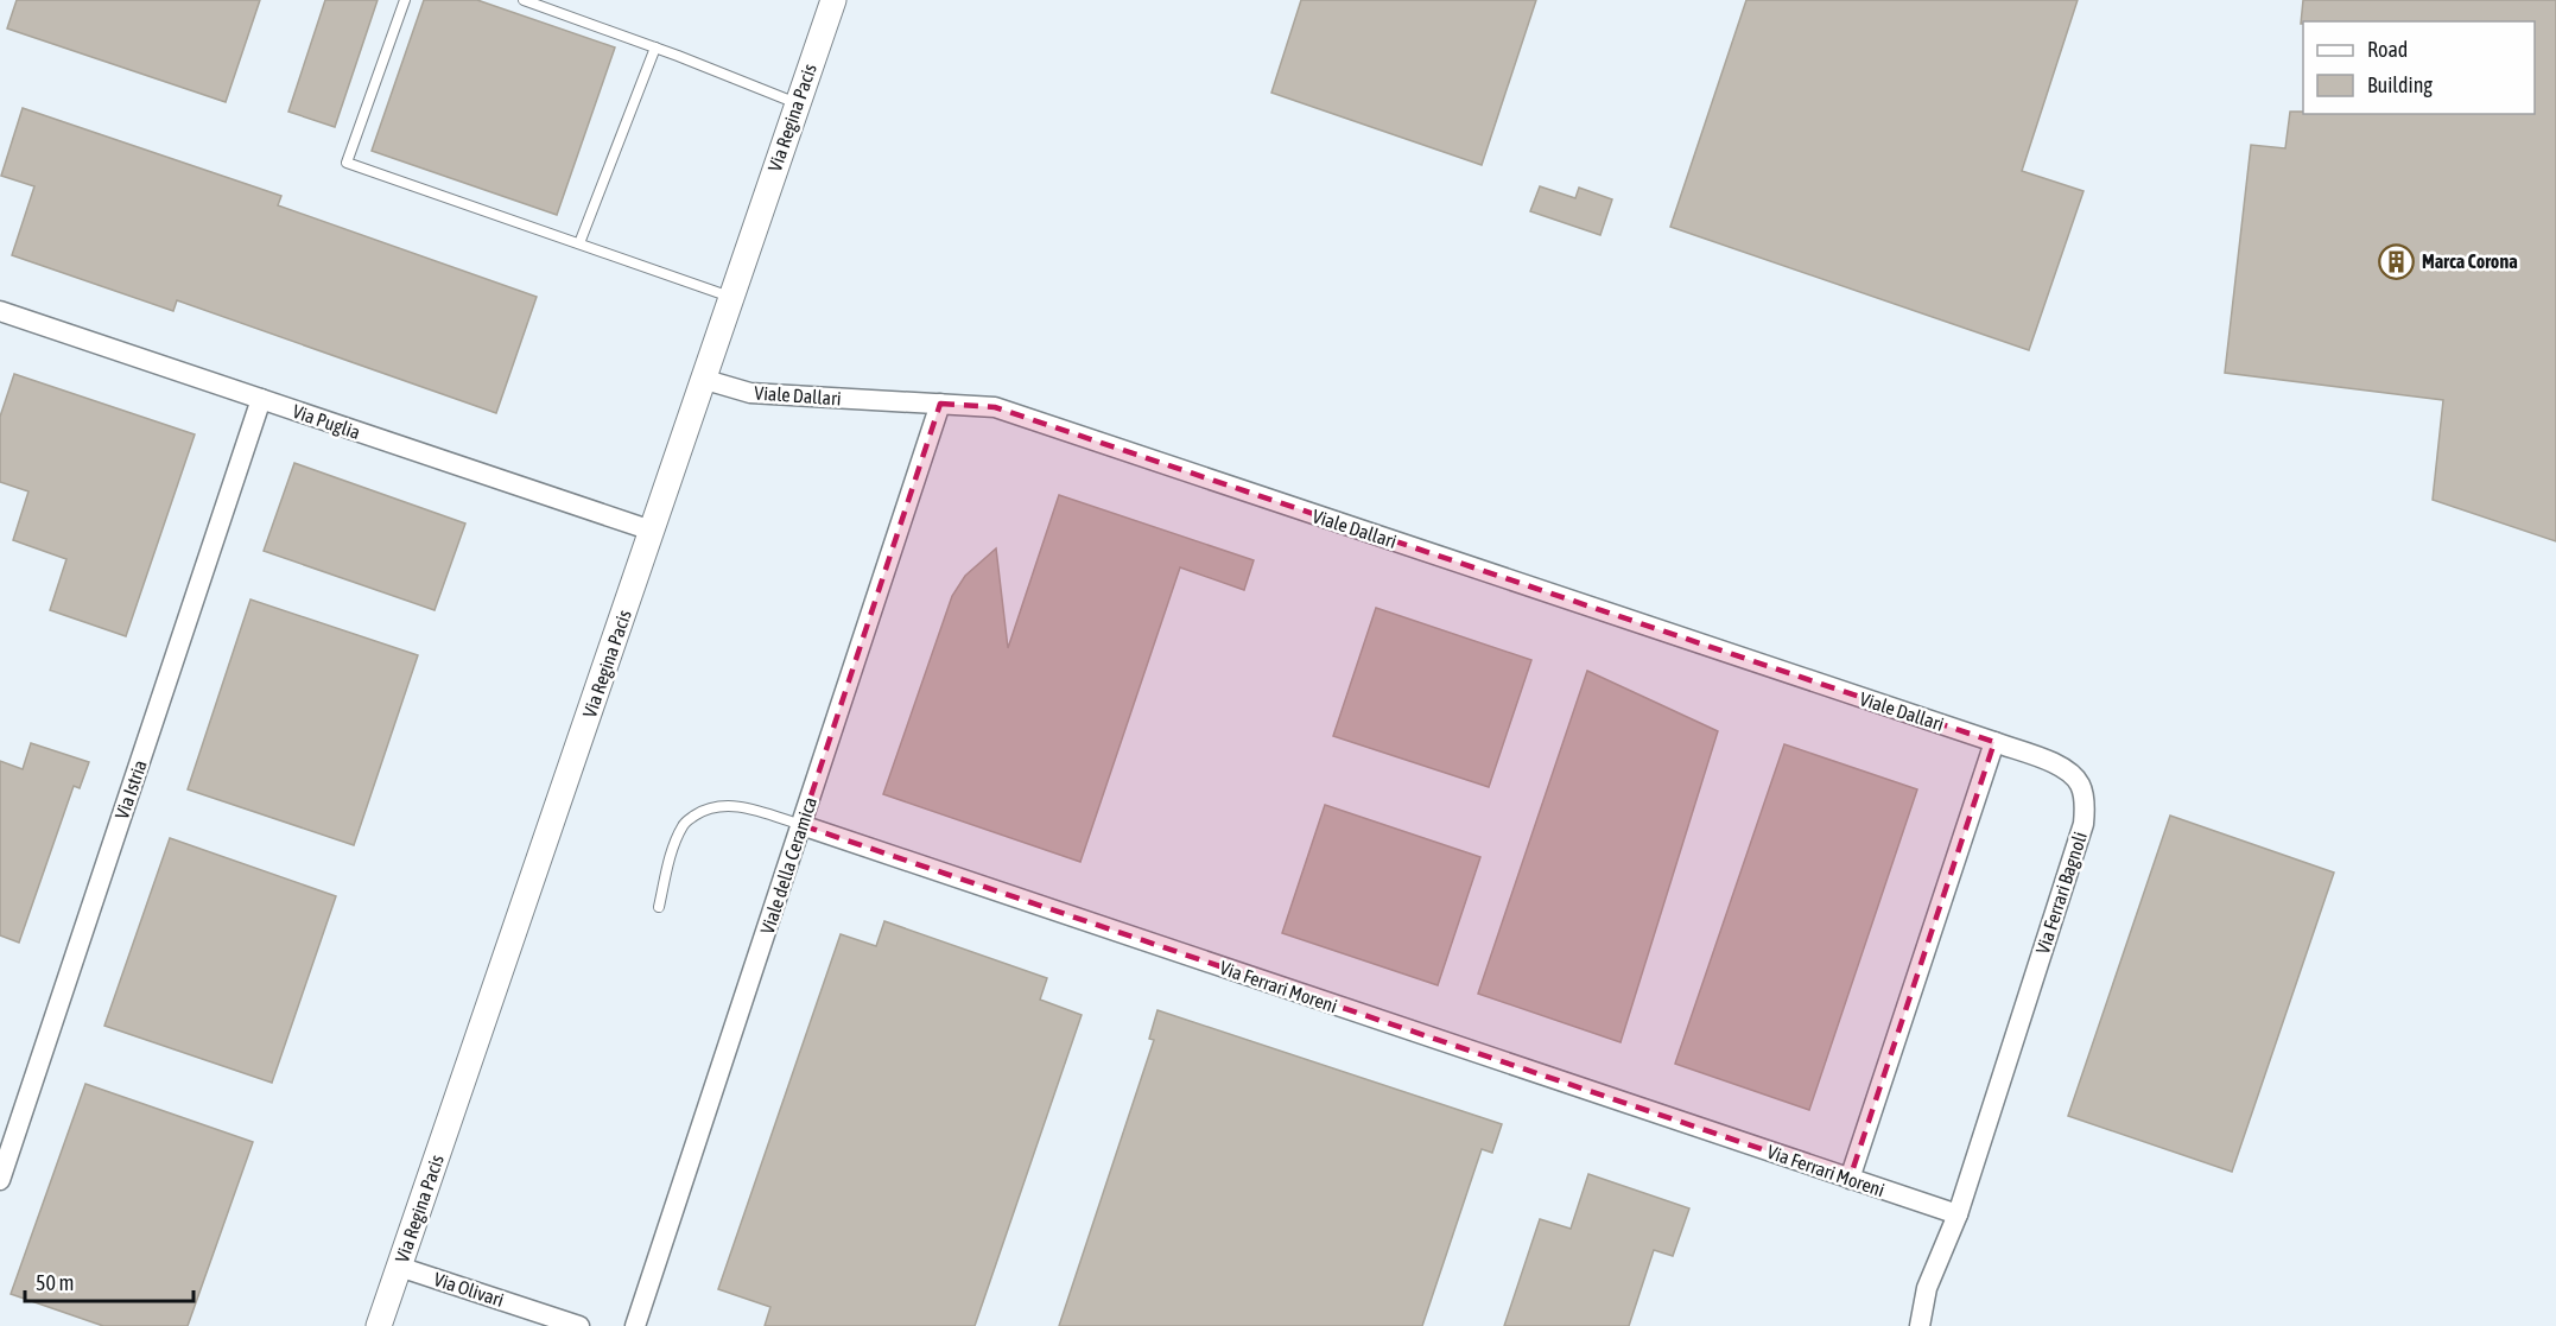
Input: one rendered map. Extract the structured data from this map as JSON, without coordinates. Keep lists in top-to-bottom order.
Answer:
{
  "streets": {
    "street": [
      "Via Regina Pacis",
      "Viale Dallari",
      "Via Puglia",
      "Via Istria",
      "Viale della Ceramica",
      "Via Ferrari Bagnoli",
      "Via Ferrari Moreni",
      "Via Olivari"
    ]
  },
  "crossings": [
    ["Via Regina Pacis", "Viale Dallari"],
    ["Via Regina Pacis", "Via Puglia"],
    ["Via Regina Pacis", "Via Olivari"],
    ["Viale Dallari", "Viale della Ceramica"],
    ["Viale Dallari", "Via Ferrari Bagnoli"],
    ["Via Puglia", "Via Istria"],
    ["Viale della Ceramica", "Via Ferrari Moreni"],
    ["Via Ferrari Bagnoli", "Via Ferrari Moreni"]
  ],
  "places": {
    "building": ["Marca Corona"]
  },
  "legend": ["Road", "Building"],
  "scale_bar": "50 m"
}
